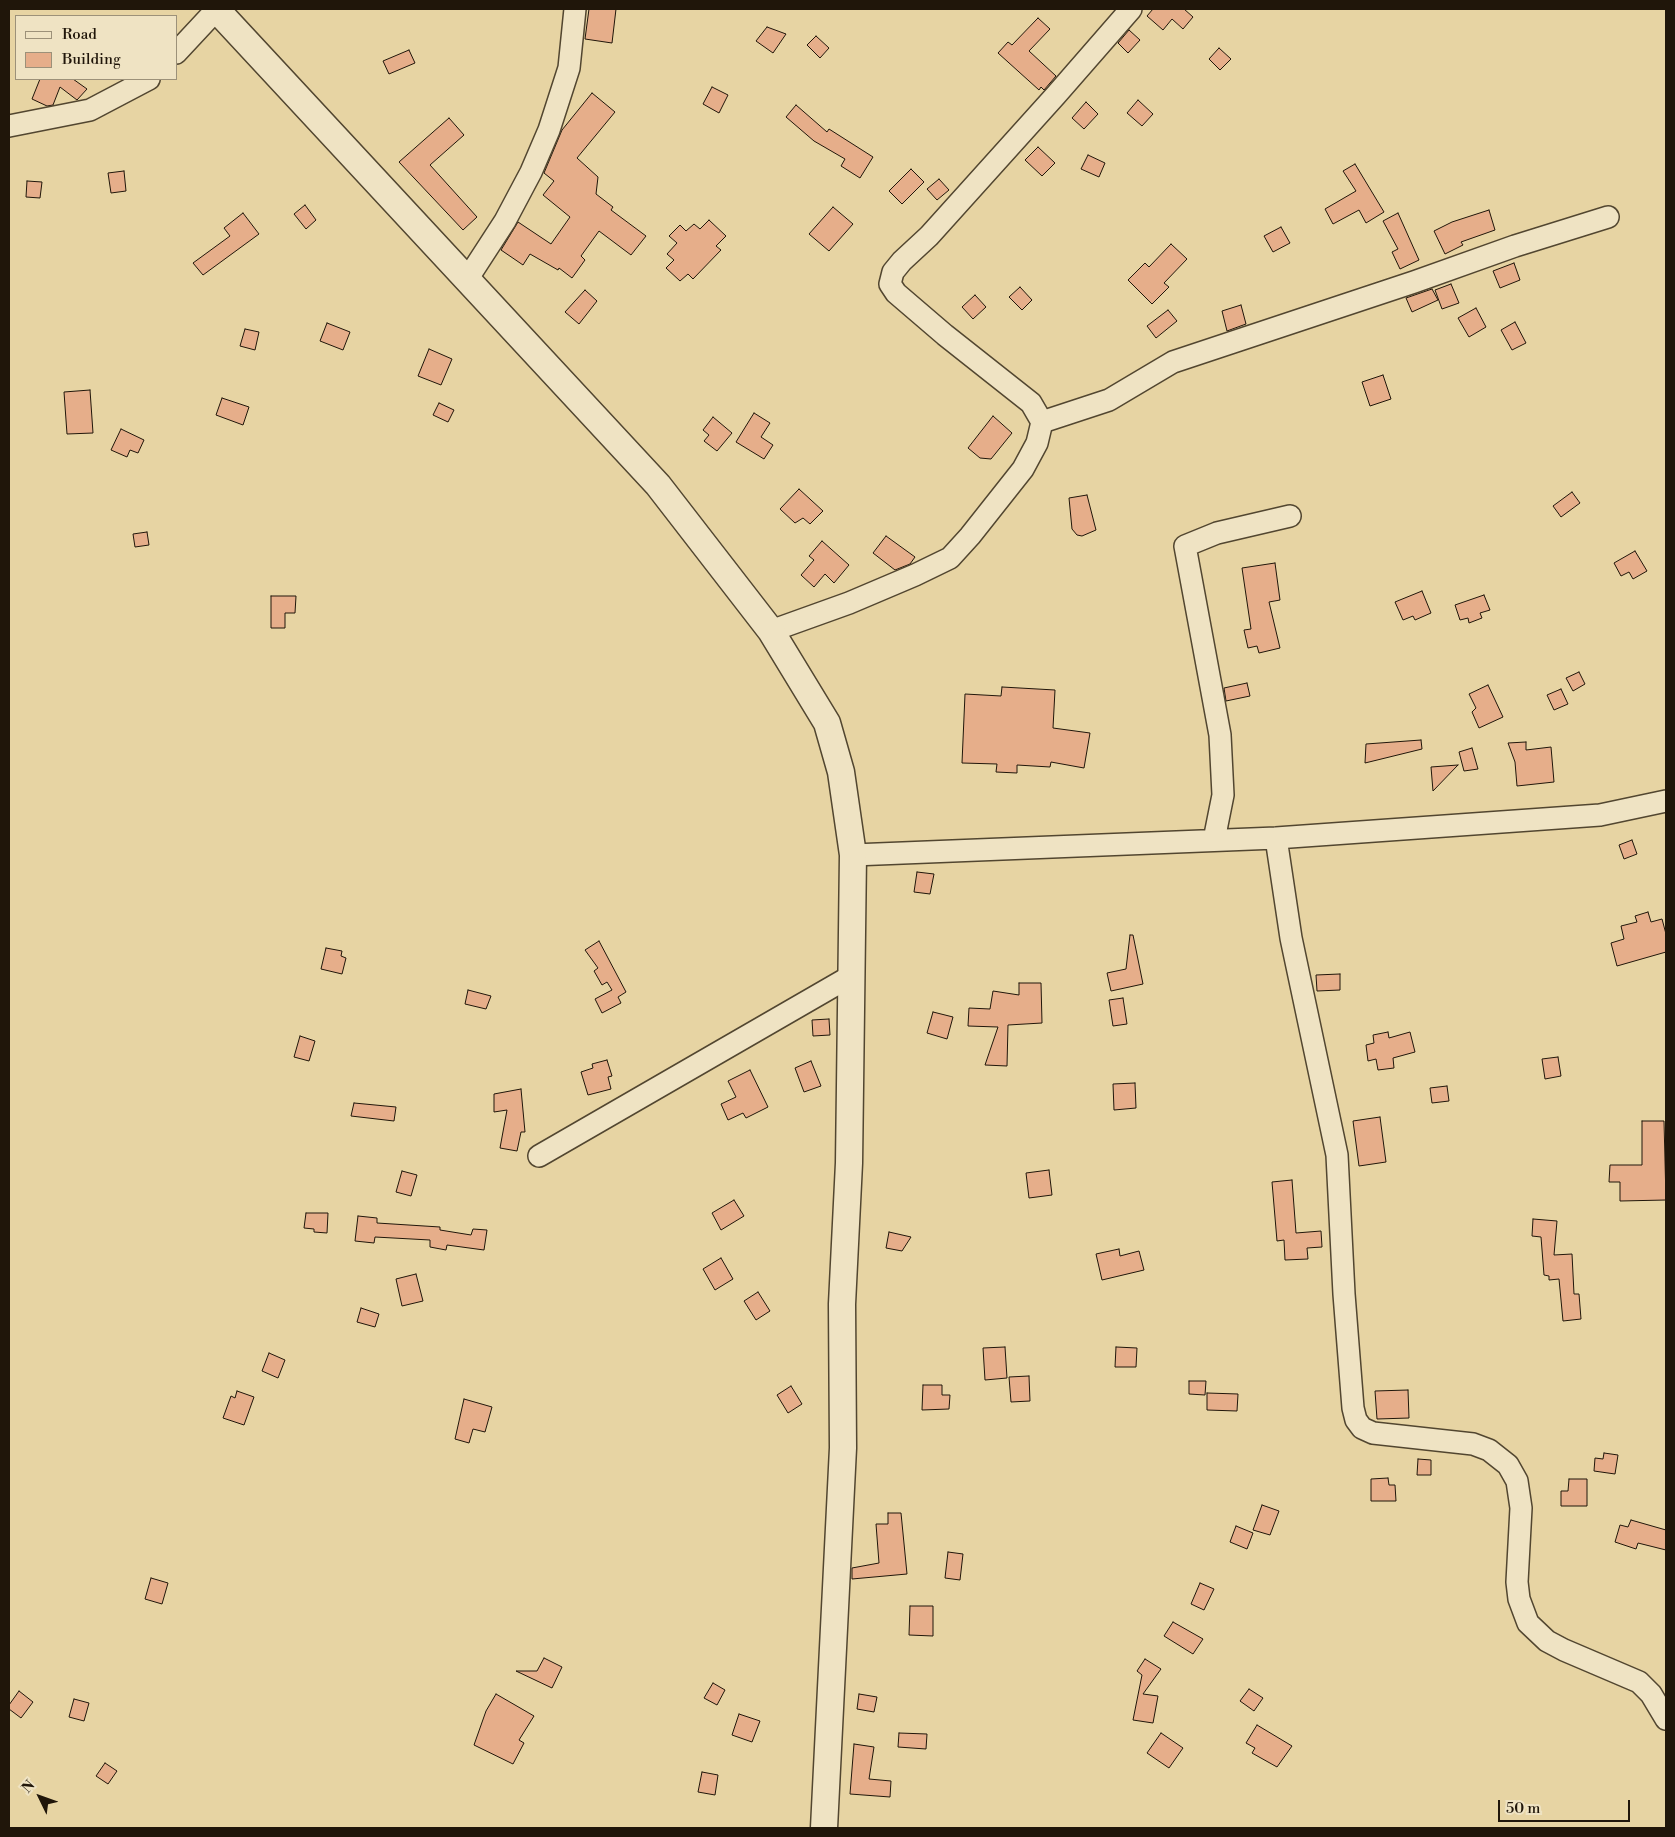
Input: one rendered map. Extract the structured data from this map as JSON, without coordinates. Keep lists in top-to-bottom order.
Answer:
{
  "legend": ["Road", "Building"],
  "scale_bar": "50 m",
  "north": "top left"
}
